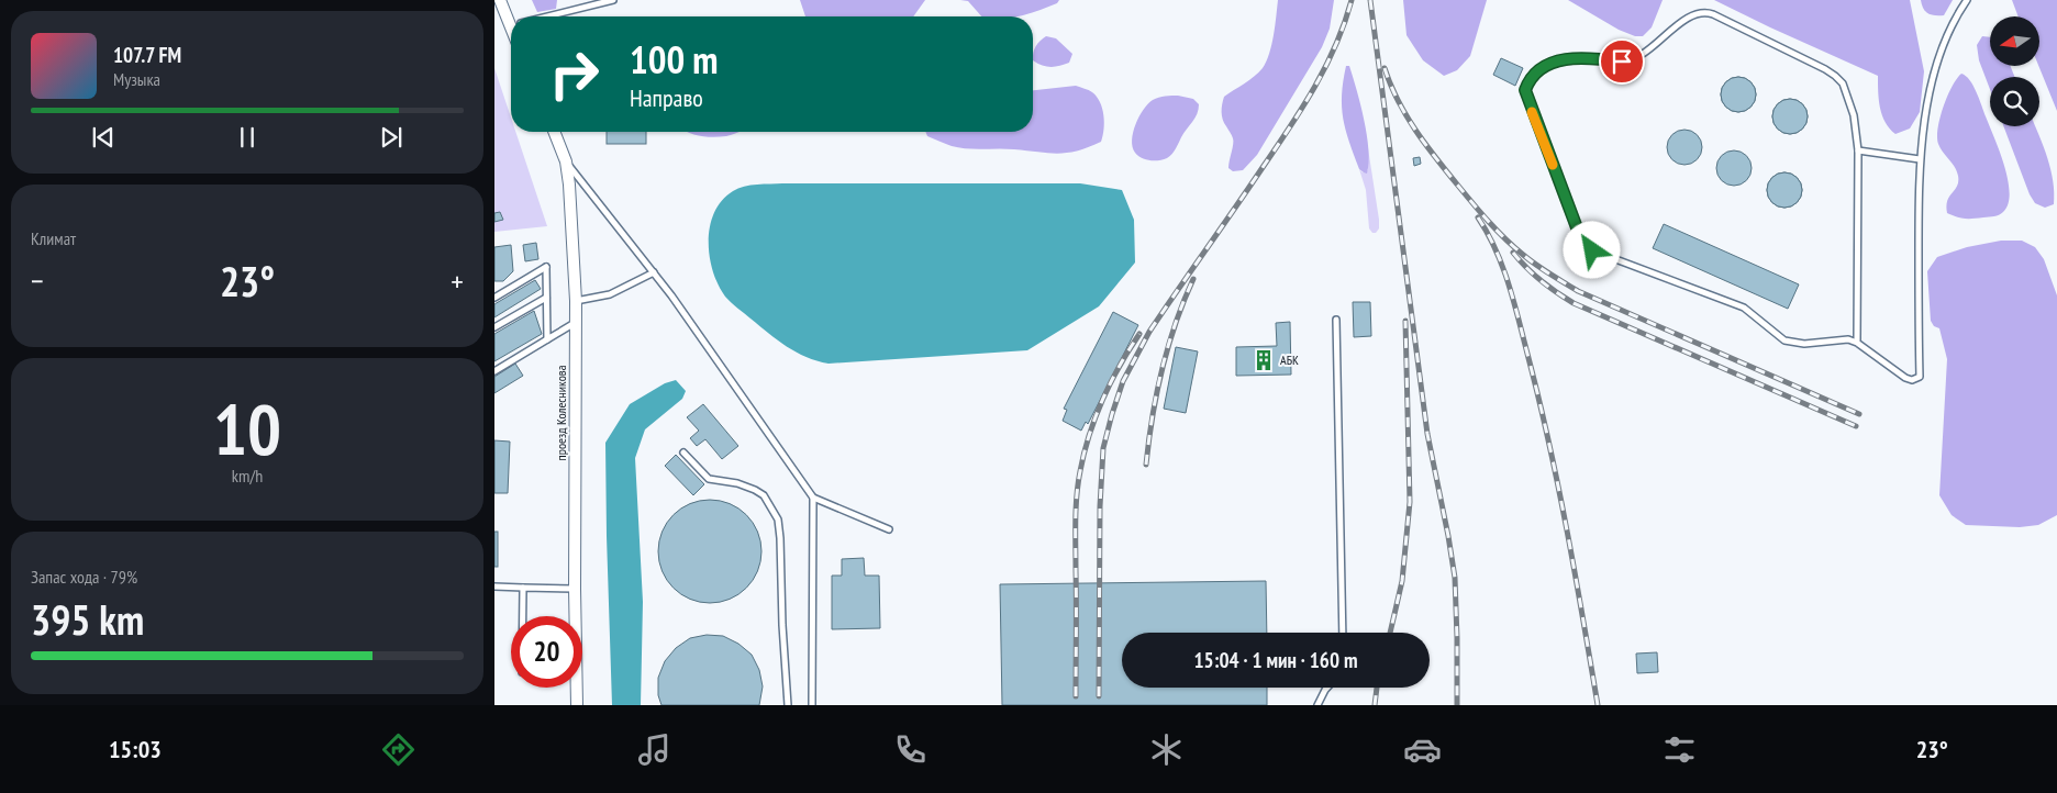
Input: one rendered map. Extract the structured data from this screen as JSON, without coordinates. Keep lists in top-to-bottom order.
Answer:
{
  "streets": {
    "street": ["проезд Колесникова"]
  },
  "places": {
    "building": ["АБК"]
  },
  "north": "left",
  "page": {
    "turn": ["100 m", "Направо"],
    "song": ["107.7 FM", "Музыка"],
    "tile": [
      "Климат",
      ["10", "km/h"],
      ["Запас хода · 79%", "395 km"]
    ],
    "heat": ["−", "23°", "+"],
    "limit": "20",
    "trip": "15:04 · 1 мин · 160 m",
    "tabs": ["15:03", "23°"]
  }
}
